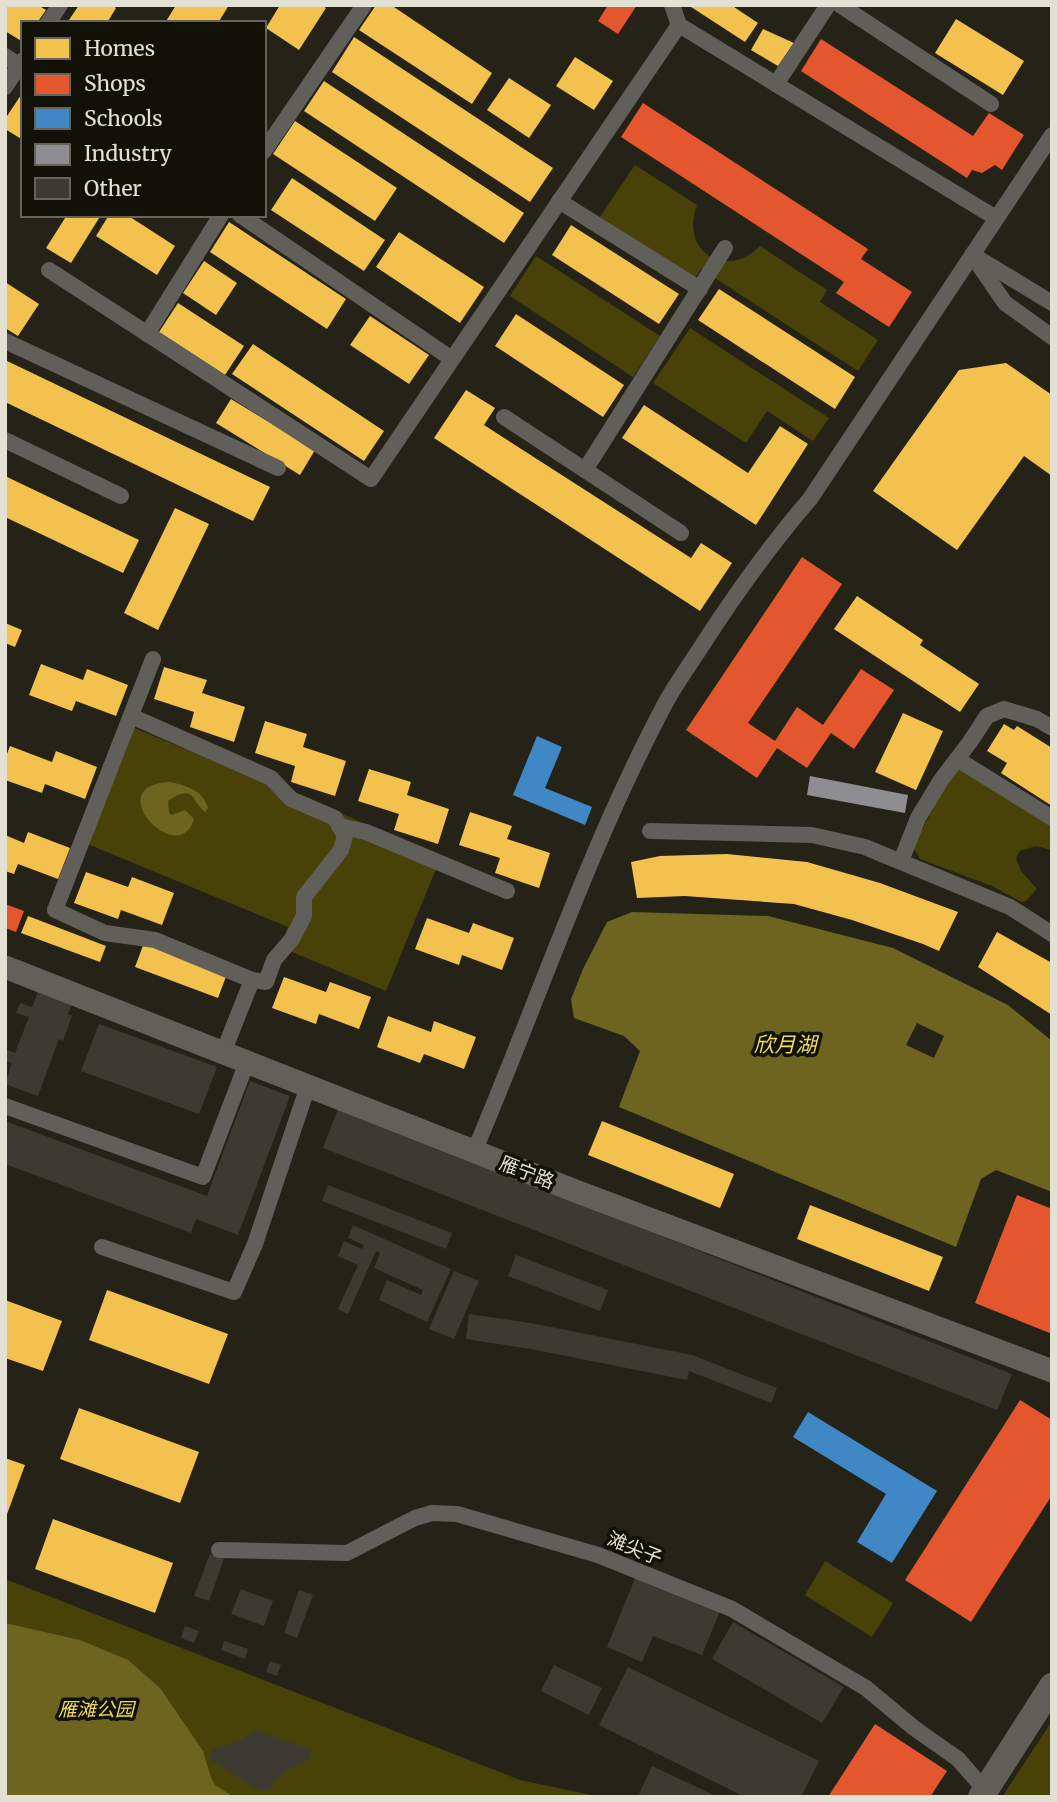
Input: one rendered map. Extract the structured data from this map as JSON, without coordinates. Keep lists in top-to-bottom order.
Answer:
{
  "streets": {
    "main road": ["雁宁路"],
    "street": ["滩尖子"]
  },
  "water": ["欣月湖"],
  "parks": ["雁滩公园"],
  "legend": [
    "Homes",
    "Shops",
    "Schools",
    "Industry",
    "Other"
  ]
}
